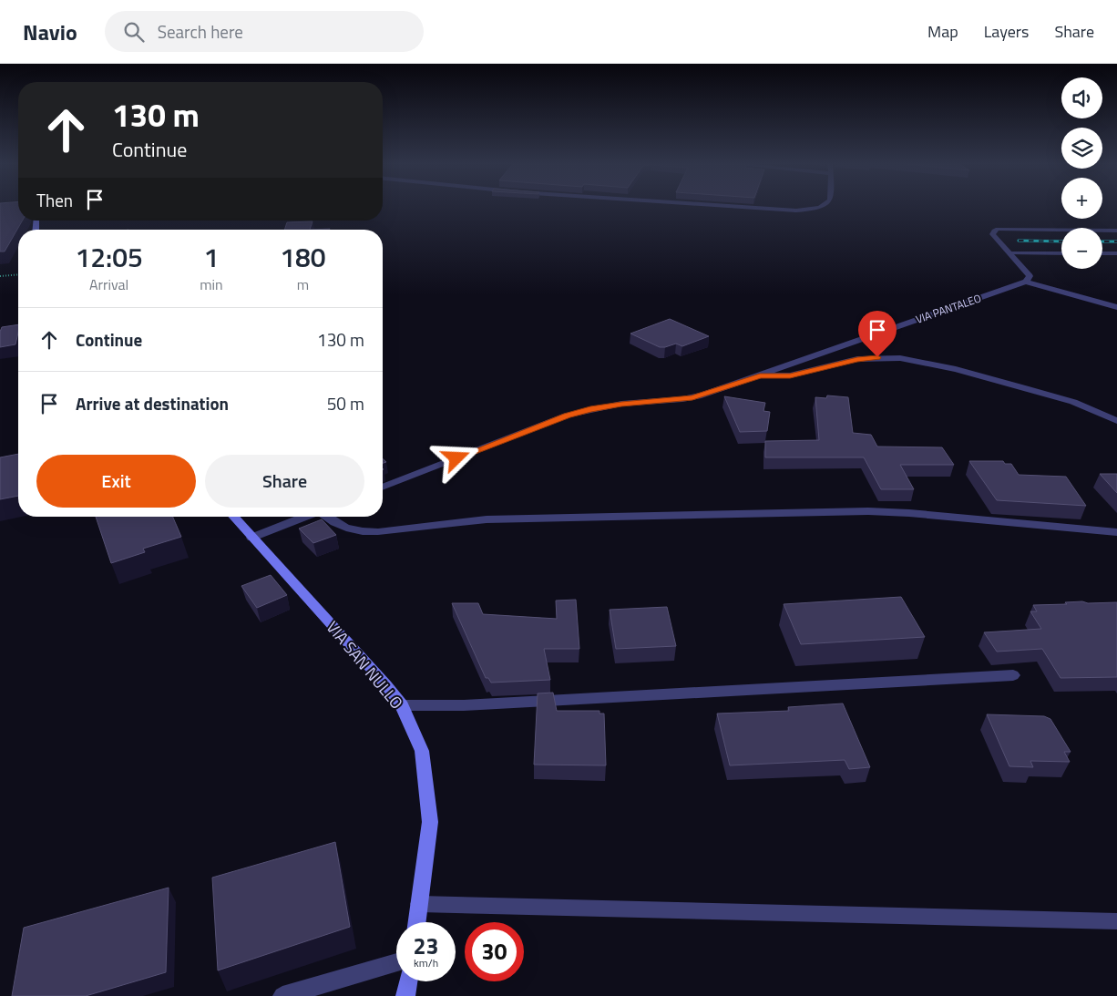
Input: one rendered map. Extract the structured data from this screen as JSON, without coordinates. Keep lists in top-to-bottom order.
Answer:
{
  "streets": {
    "street": ["VIA PANTALEO", "VIA SAN NULLO"]
  },
  "page": {
    "header": "Navio",
    "search": "Search here",
    "nav": ["Map", "Layers", "Share"],
    "map_buttons": ["+", "−"],
    "turn": ["130 m", "Continue"],
    "then": "Then",
    "eta": [
      "12:05",
      "Arrival",
      "1",
      "min",
      "180",
      "m"
    ],
    "list": [
      {
        "name": "Continue",
        "value": "130 m"
      },
      {
        "name": "Arrive at destination",
        "value": "50 m"
      }
    ],
    "buttons": ["Exit", "Share"],
    "speed": "23 km/h",
    "limit": "30"
  }
}
